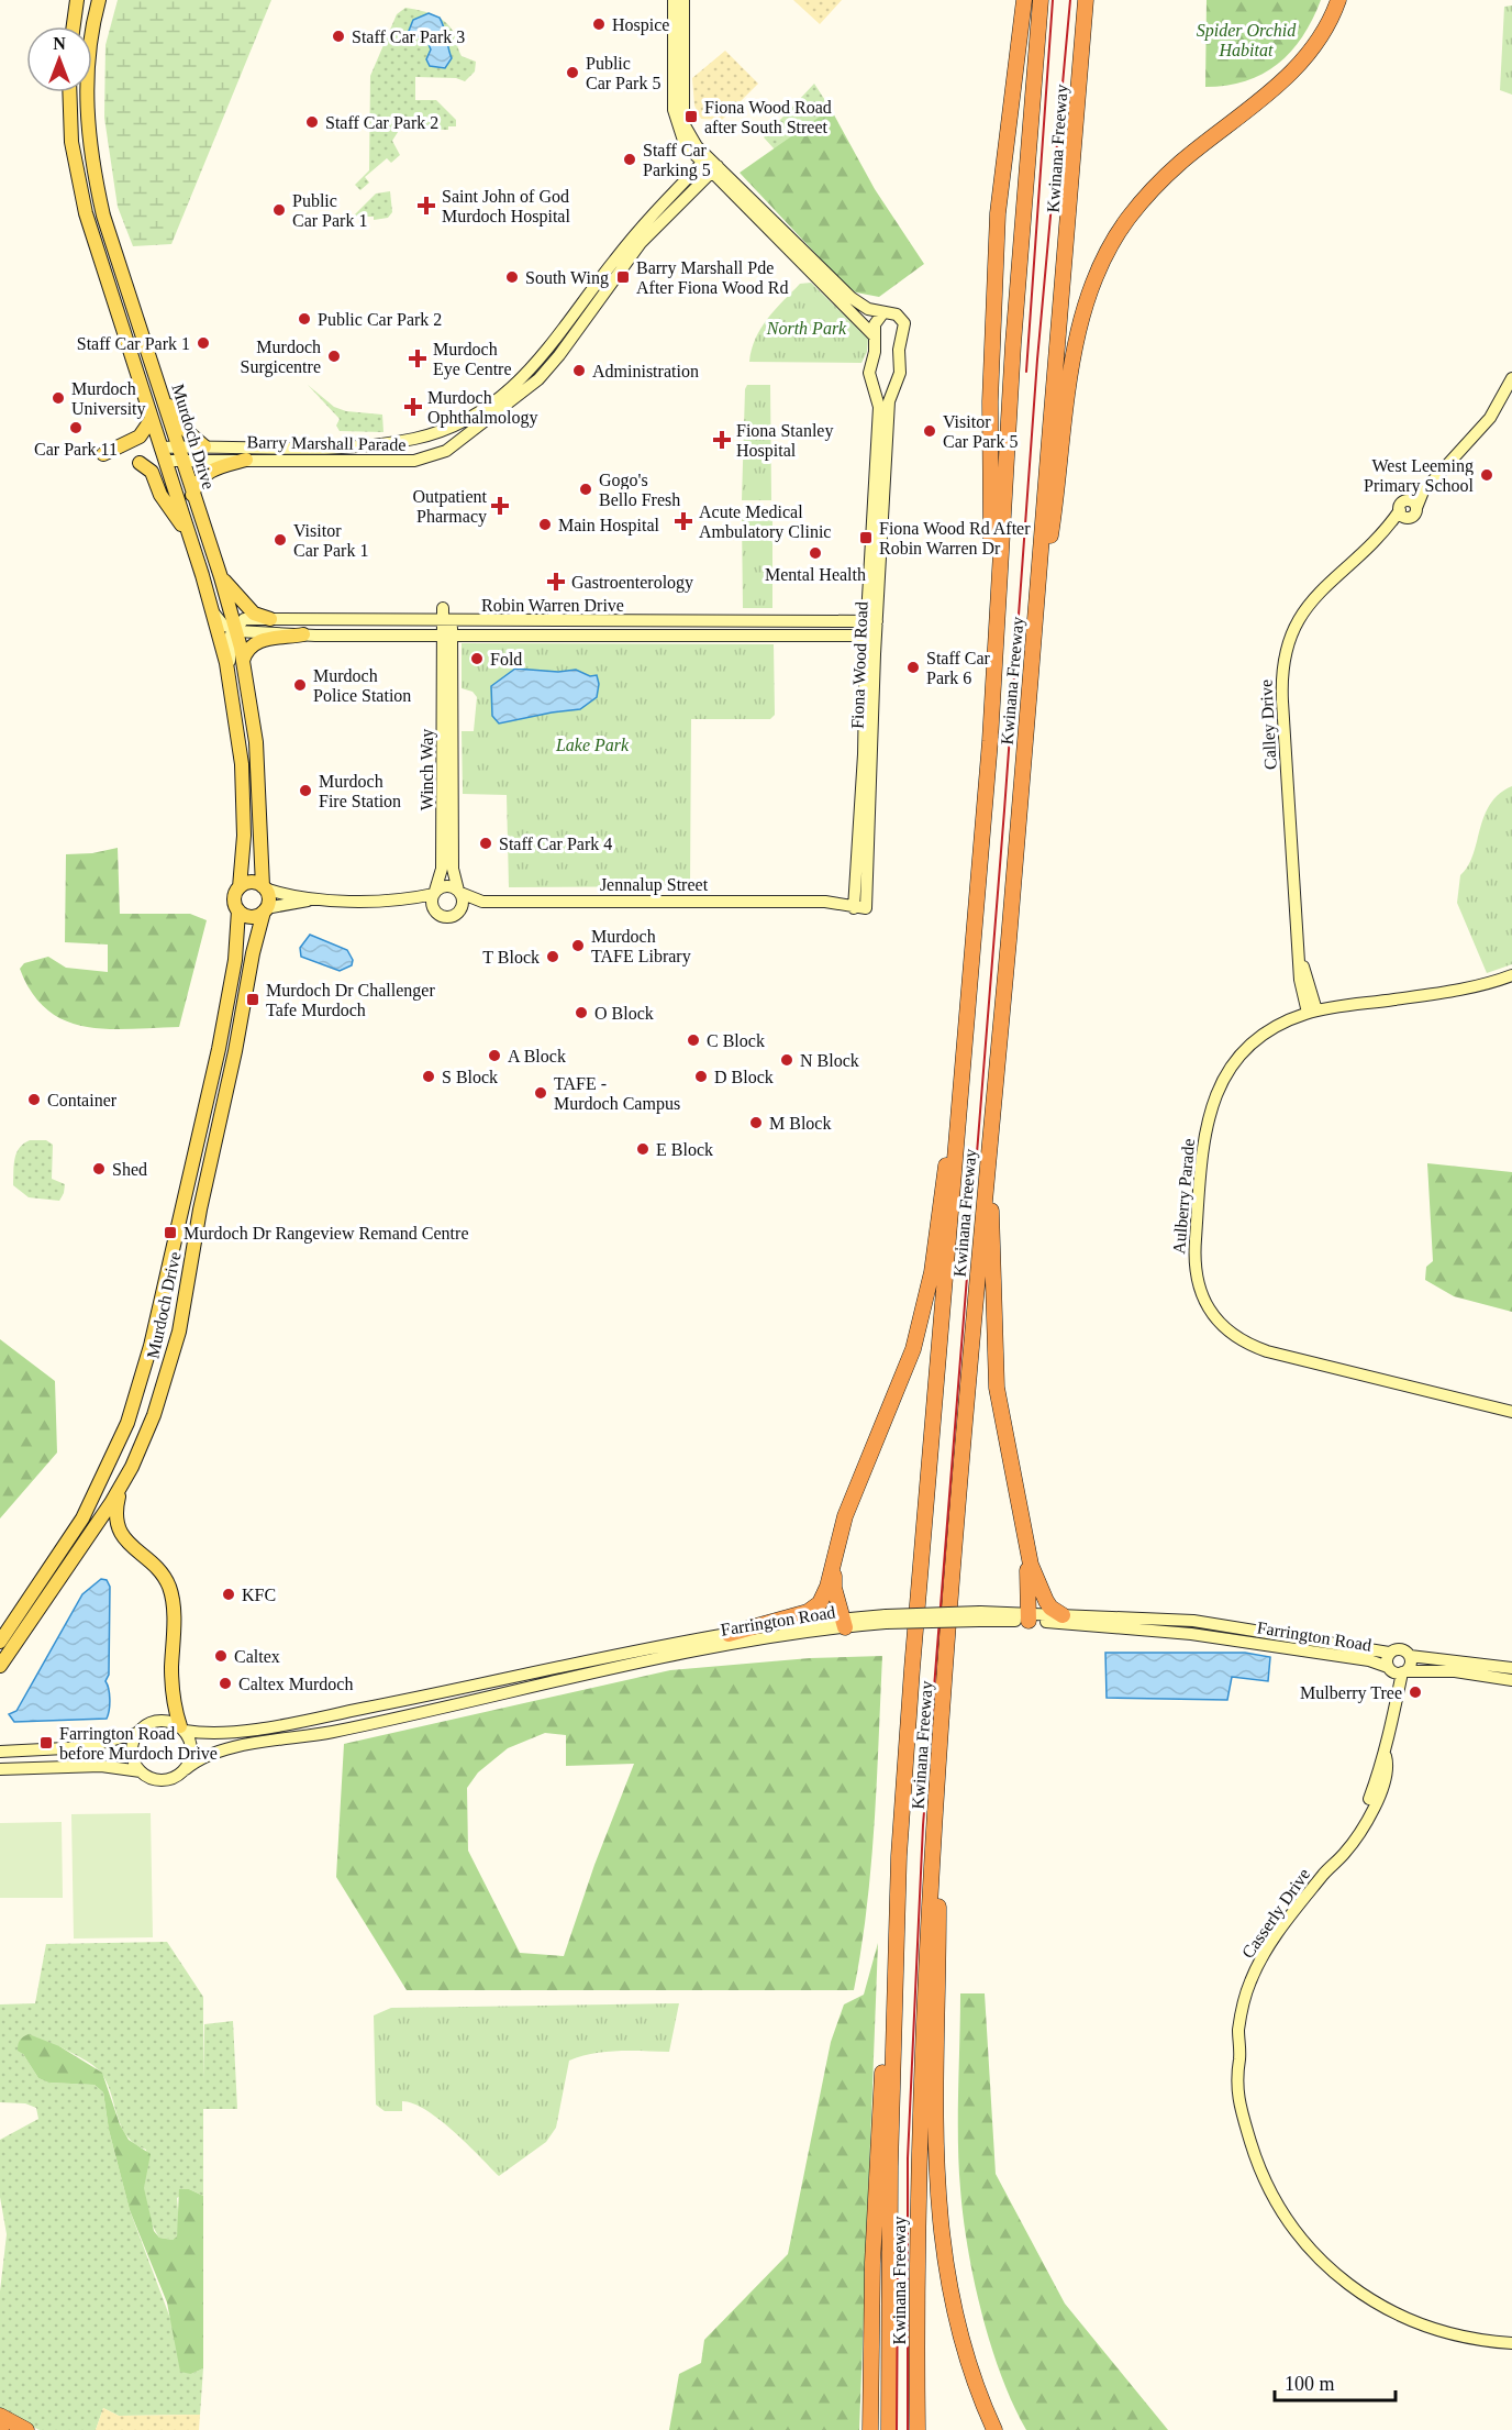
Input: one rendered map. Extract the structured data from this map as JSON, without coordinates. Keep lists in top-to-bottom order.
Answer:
{
  "streets": {
    "highway": ["Kwinana Freeway"],
    "main road": ["Murdoch Drive"],
    "street": [
      "Barry Marshall Parade",
      "Robin Warren Drive",
      "Fiona Wood Road",
      "Calley Drive",
      "Winch Way",
      "Jennalup Street",
      "Aulberry Parade",
      "Farrington Road",
      "Casserly Drive"
    ]
  },
  "crossings": [
    ["Murdoch Drive", "Barry Marshall Parade"],
    ["Murdoch Drive", "Robin Warren Drive"],
    ["Murdoch Drive", "Jennalup Street"],
    ["Barry Marshall Parade", "Fiona Wood Road"],
    ["Robin Warren Drive", "Fiona Wood Road"],
    ["Robin Warren Drive", "Winch Way"],
    ["Fiona Wood Road", "Jennalup Street"],
    ["Calley Drive", "Aulberry Parade"],
    ["Winch Way", "Jennalup Street"],
    ["Farrington Road", "Casserly Drive"]
  ],
  "parks": ["Spider Orchid Habitat", "North Park", "Lake Park"],
  "places": {
    "other": [
      "Hospice",
      "Staff Car Park 3",
      "Public Car Park 5",
      "Staff Car Park 2",
      "Staff Car Parking 5",
      "Public Car Park 1",
      "South Wing",
      "Public Car Park 2",
      "Staff Car Park 1",
      "Murdoch Surgicentre",
      "Administration",
      "Murdoch University",
      "Car Park 11",
      "Visitor Car Park 5",
      "West Leeming Primary School",
      "Gogo's Bello Fresh",
      "Main Hospital",
      "Visitor Car Park 1",
      "Mental Health",
      "Fold",
      "Staff Car Park 6",
      "Murdoch Police Station",
      "Murdoch Fire Station",
      "Staff Car Park 4",
      "Murdoch TAFE Library",
      "T Block",
      "O Block",
      "C Block",
      "A Block",
      "N Block",
      "S Block",
      "D Block",
      "TAFE - Murdoch Campus",
      "Container",
      "M Block",
      "E Block",
      "Shed",
      "KFC",
      "Caltex",
      "Caltex Murdoch",
      "Mulberry Tree"
    ],
    "transit": [
      "Fiona Wood Road after South Street",
      "Barry Marshall Pde After Fiona Wood Rd",
      "Fiona Wood Rd After Robin Warren Dr",
      "Murdoch Dr Challenger Tafe Murdoch",
      "Murdoch Dr Rangeview Remand Centre",
      "Farrington Road before Murdoch Drive"
    ],
    "health": [
      "Saint John of God Murdoch Hospital",
      "Murdoch Eye Centre",
      "Murdoch Ophthalmology",
      "Fiona Stanley Hospital",
      "Outpatient Pharmacy",
      "Acute Medical Ambulatory Clinic",
      "Gastroenterology"
    ]
  },
  "scale_bar": "100 m",
  "north": "top"
}
